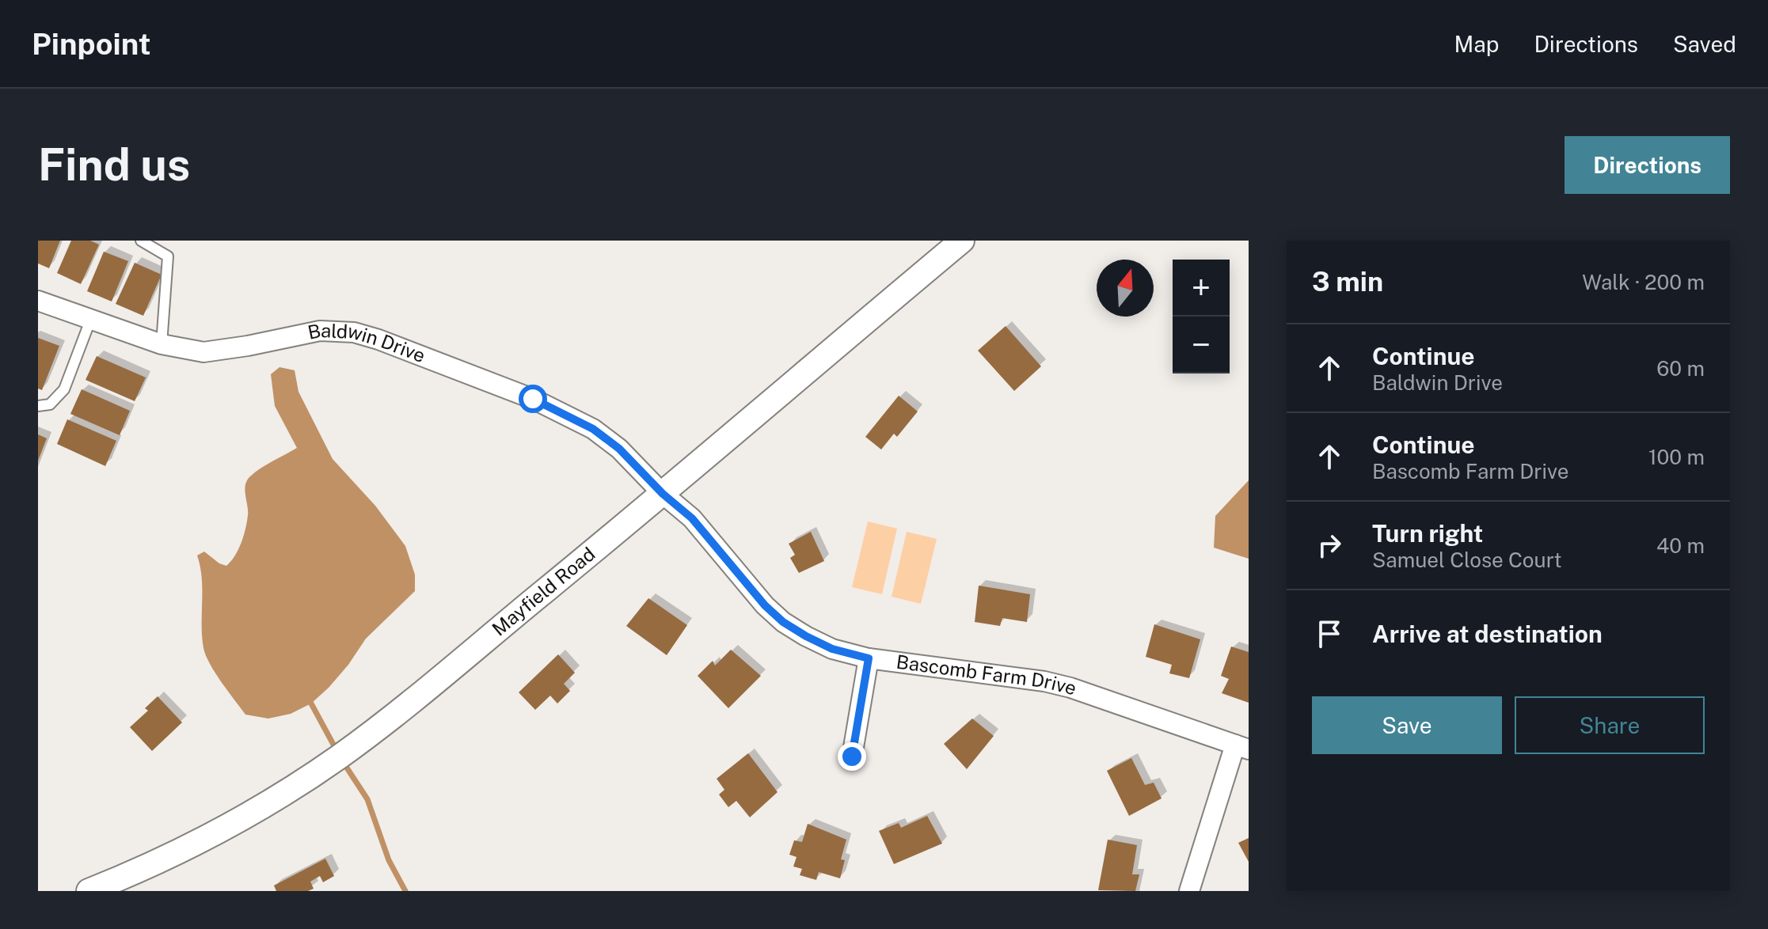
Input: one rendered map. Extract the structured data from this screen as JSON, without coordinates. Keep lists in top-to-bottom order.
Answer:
{
  "streets": {
    "street": ["Baldwin Drive", "Mayfield Road", "Bascomb Farm Drive"]
  },
  "crossings": [
    ["Baldwin Drive", "Mayfield Road"],
    ["Baldwin Drive", "Bascomb Farm Drive"],
    ["Mayfield Road", "Bascomb Farm Drive"]
  ],
  "north": "top",
  "page": {
    "header": "Pinpoint",
    "nav": ["Map", "Directions", "Saved"],
    "buttons": [
      "Directions",
      ["Save", "Share"]
    ],
    "title": "Find us",
    "heading": ["3 min", "Walk · 200 m"],
    "map_buttons": ["+", "−"],
    "list": [
      ["Continue", "Baldwin Drive", "60 m"],
      ["Continue", "Bascomb Farm Drive", "100 m"],
      ["Turn right", "Samuel Close Court", "40 m"],
      "Arrive at destination"
    ]
  }
}
